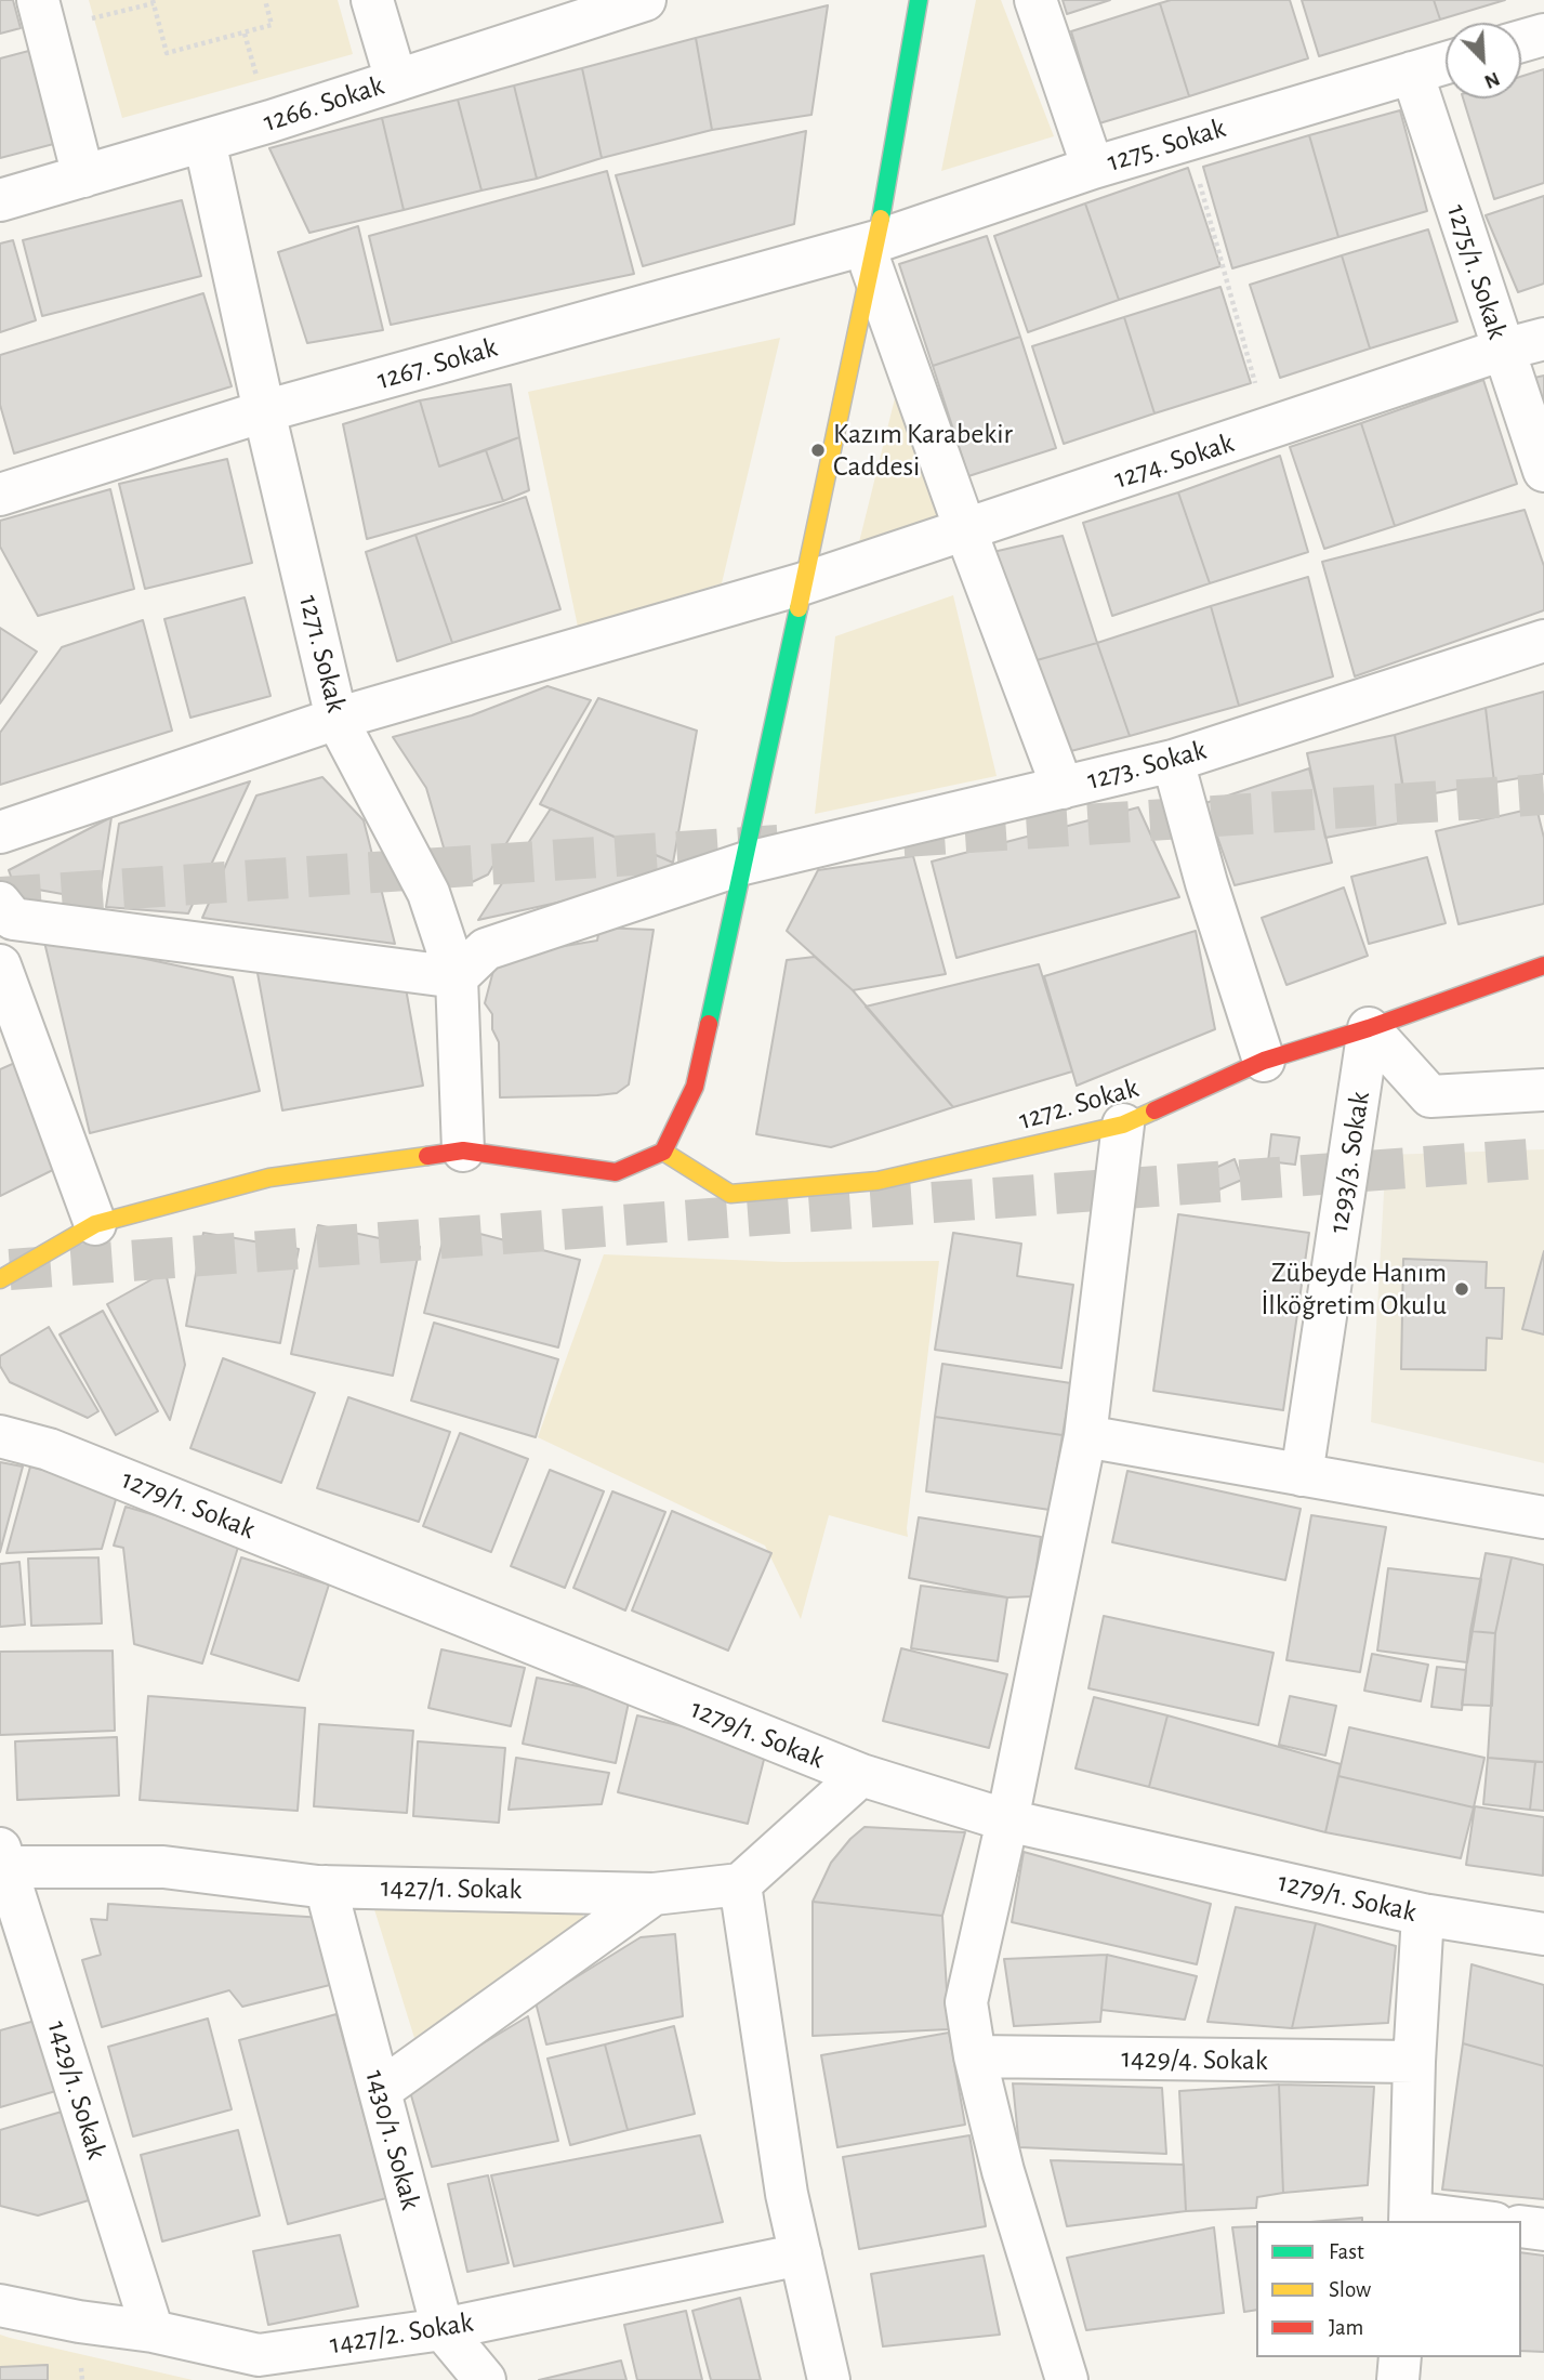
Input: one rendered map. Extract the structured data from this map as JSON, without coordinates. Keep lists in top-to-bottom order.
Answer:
{
  "streets": {
    "main road": ["1272. Sokak"],
    "street": [
      "1266. Sokak",
      "1275. Sokak",
      "1275/1. Sokak",
      "1267. Sokak",
      "1274. Sokak",
      "1271. Sokak",
      "1273. Sokak",
      "1293/3. Sokak",
      "1279/1. Sokak",
      "1427/1. Sokak",
      "1429/4. Sokak",
      "1429/1. Sokak",
      "1430/1. Sokak",
      "1427/2. Sokak"
    ]
  },
  "crossings": [
    ["1266. Sokak", "1271. Sokak"],
    ["1275. Sokak", "1275/1. Sokak"],
    ["1275. Sokak", "1267. Sokak"],
    ["1275/1. Sokak", "1274. Sokak"],
    ["1267. Sokak", "1271. Sokak"],
    ["1274. Sokak", "1271. Sokak"],
    ["1271. Sokak", "1273. Sokak"],
    ["1272. Sokak", "1293/3. Sokak"],
    ["1427/1. Sokak", "1429/1. Sokak"],
    ["1427/1. Sokak", "1430/1. Sokak"],
    ["1429/1. Sokak", "1427/2. Sokak"],
    ["1430/1. Sokak", "1427/2. Sokak"]
  ],
  "places": ["Kazım Karabekir Caddesi", "Zübeyde Hanım İlköğretim Okulu"],
  "legend": ["Fast", "Slow", "Jam"],
  "north": "bottom right"
}
